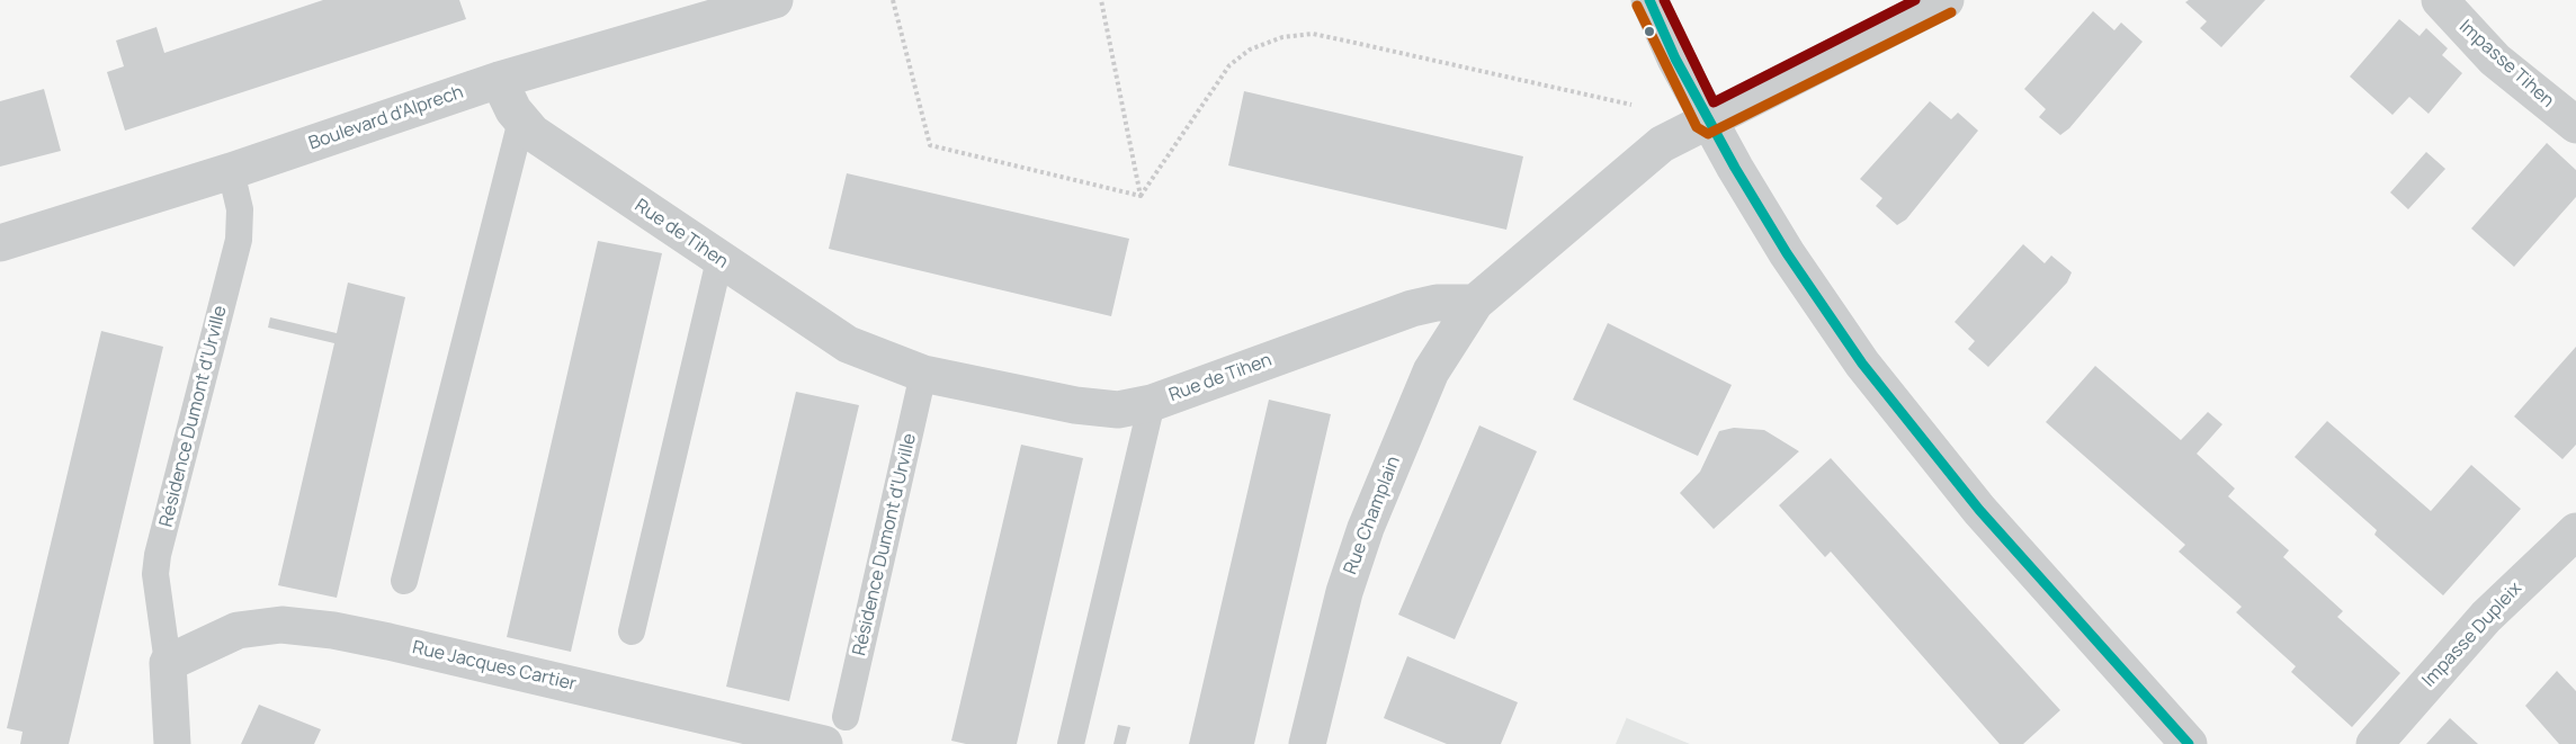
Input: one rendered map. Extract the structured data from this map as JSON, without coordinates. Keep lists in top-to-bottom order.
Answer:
{
  "streets": {
    "street": [
      "Impasse Tihen",
      "Boulevard d'Alprech",
      "Rue de Tihen",
      "Rue Champlain",
      "Impasse Dupleix",
      "Rue Jacques Cartier"
    ],
    "lane": ["Résidence Dumont d'Urville"]
  },
  "crossings": [
    ["Boulevard d'Alprech", "Rue de Tihen"],
    ["Boulevard d'Alprech", "Résidence Dumont d'Urville"],
    ["Rue de Tihen", "Résidence Dumont d'Urville"],
    ["Rue de Tihen", "Rue Champlain"],
    ["Résidence Dumont d'Urville", "Rue Jacques Cartier"]
  ]
}
